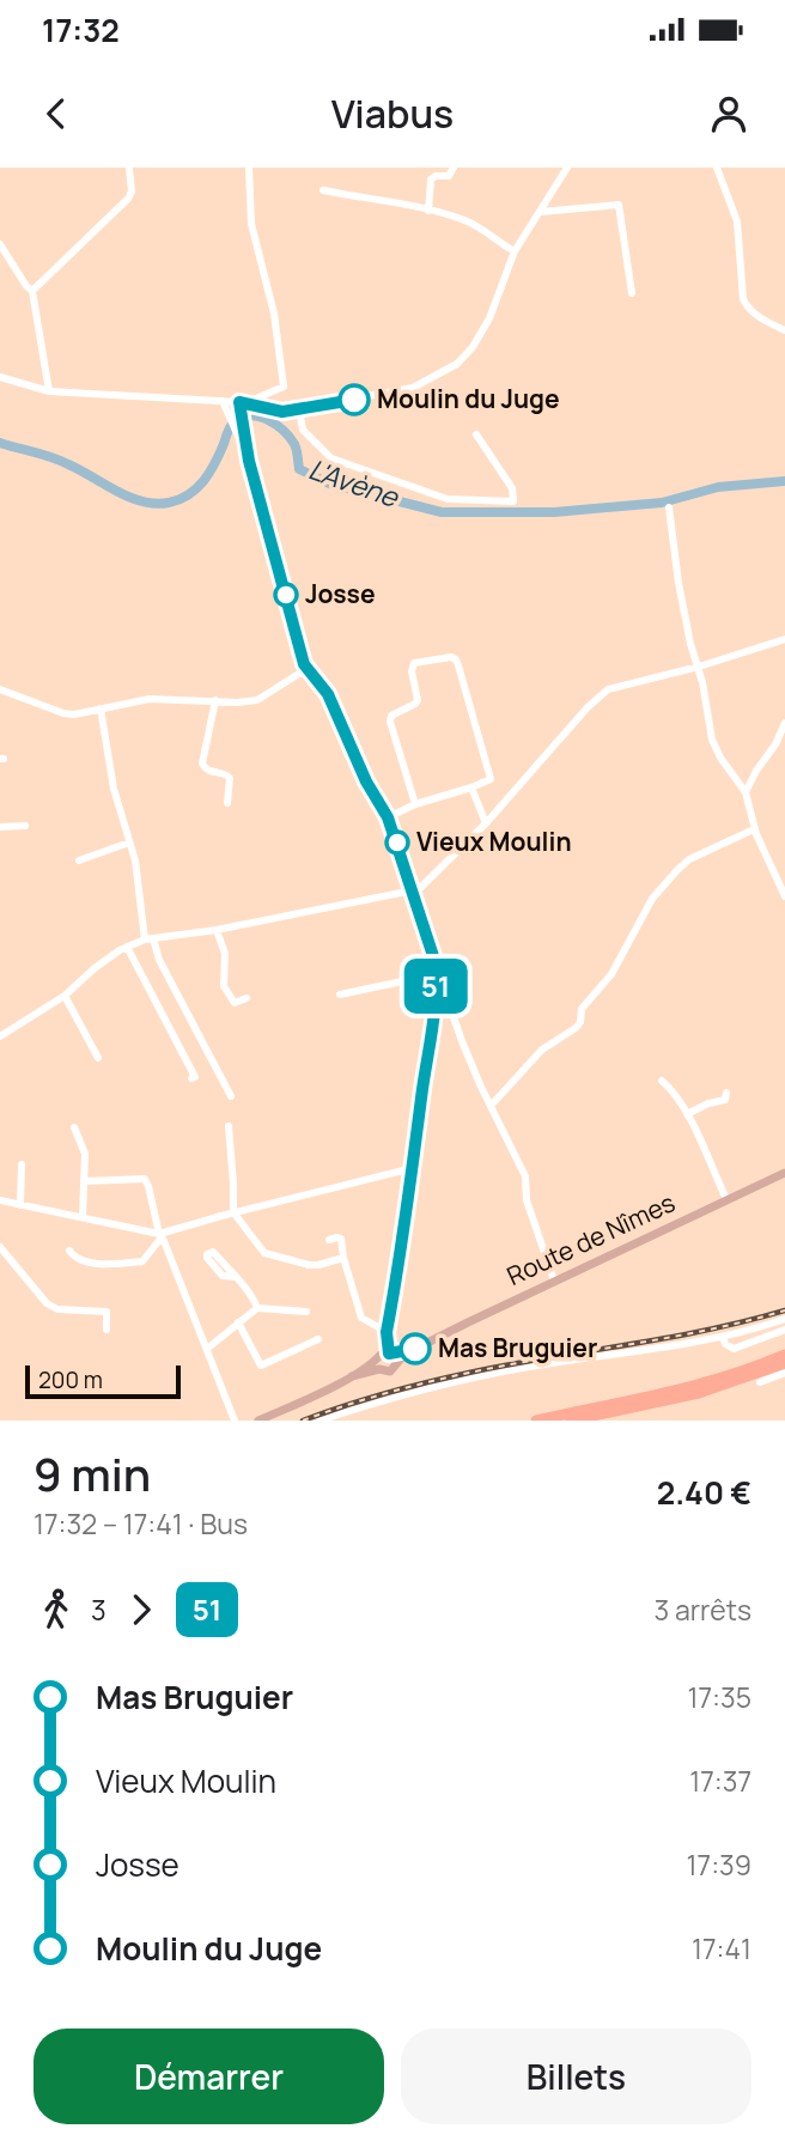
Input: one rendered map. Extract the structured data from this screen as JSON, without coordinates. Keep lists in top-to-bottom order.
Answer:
{
  "streets": {
    "main road": ["Route de Nîmes"]
  },
  "water": ["L'Avène"],
  "places": [
    "Moulin du Juge",
    "Josse",
    "Vieux Moulin",
    "Mas Bruguier"
  ],
  "lines": ["bus line 51"],
  "scale_bar": "200 m",
  "page": {
    "status": "17:32",
    "header": "Viabus",
    "on_map": "51",
    "scale": "200 m",
    "heading": ["9 min", "17:32 – 17:41 · Bus", "2.40 €"],
    "legs": ["3", "51", "3 arrêts"],
    "list": [
      {
        "name": "Mas Bruguier",
        "value": "17:35"
      },
      {
        "name": "Vieux Moulin",
        "value": "17:37"
      },
      {
        "name": "Josse",
        "value": "17:39"
      },
      {
        "name": "Moulin du Juge",
        "value": "17:41"
      }
    ],
    "buttons": ["Démarrer", "Billets"]
  }
}
